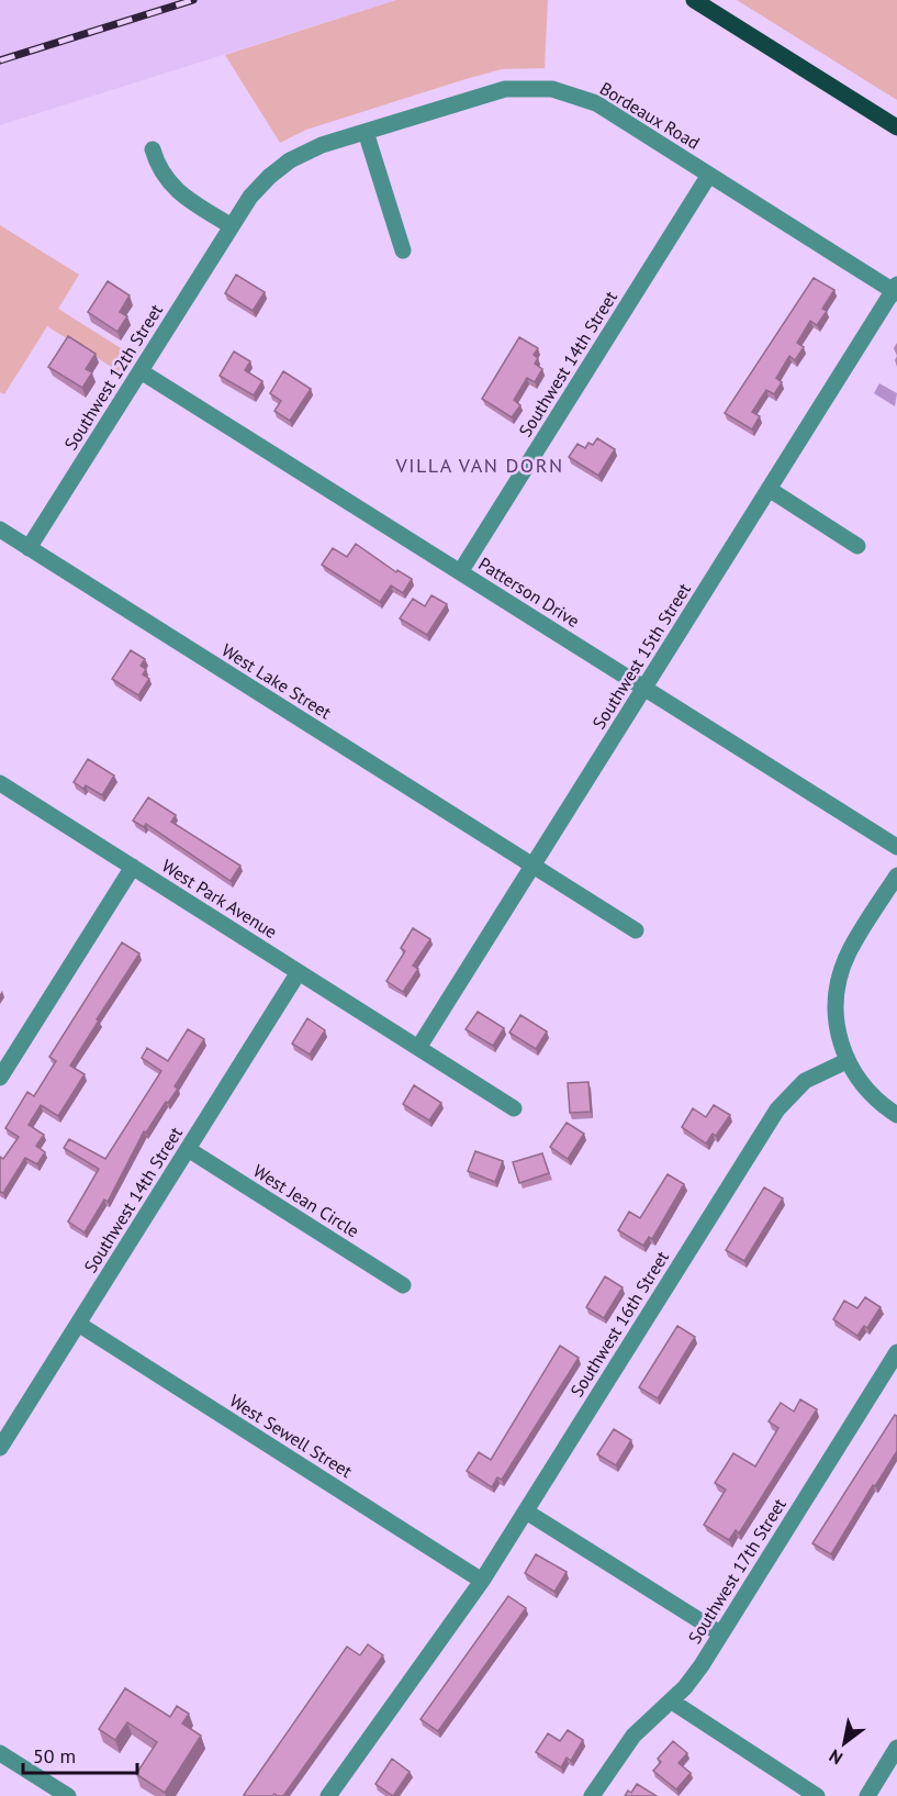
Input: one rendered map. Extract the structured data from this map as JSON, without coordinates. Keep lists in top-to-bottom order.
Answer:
{
  "streets": {
    "street": [
      "Bordeaux Road",
      "Southwest 14th Street",
      "Southwest 12th Street",
      "Patterson Drive",
      "Southwest 15th Street",
      "West Lake Street",
      "West Park Avenue",
      "West Jean Circle",
      "Southwest 16th Street",
      "West Sewell Street",
      "Southwest 17th Street"
    ]
  },
  "crossings": [
    ["Bordeaux Road", "Southwest 14th Street"],
    ["Bordeaux Road", "Southwest 12th Street"],
    ["Bordeaux Road", "Southwest 15th Street"],
    ["Southwest 14th Street", "Patterson Drive"],
    ["Southwest 14th Street", "West Park Avenue"],
    ["Southwest 14th Street", "West Jean Circle"],
    ["Southwest 14th Street", "West Sewell Street"],
    ["Southwest 12th Street", "Patterson Drive"],
    ["Southwest 12th Street", "West Lake Street"],
    ["Patterson Drive", "Southwest 15th Street"],
    ["Southwest 15th Street", "West Lake Street"],
    ["Southwest 15th Street", "West Park Avenue"],
    ["Southwest 16th Street", "West Sewell Street"]
  ],
  "districts": ["VILLA VAN DORN"],
  "scale_bar": "50 m",
  "north": "bottom left"
}
